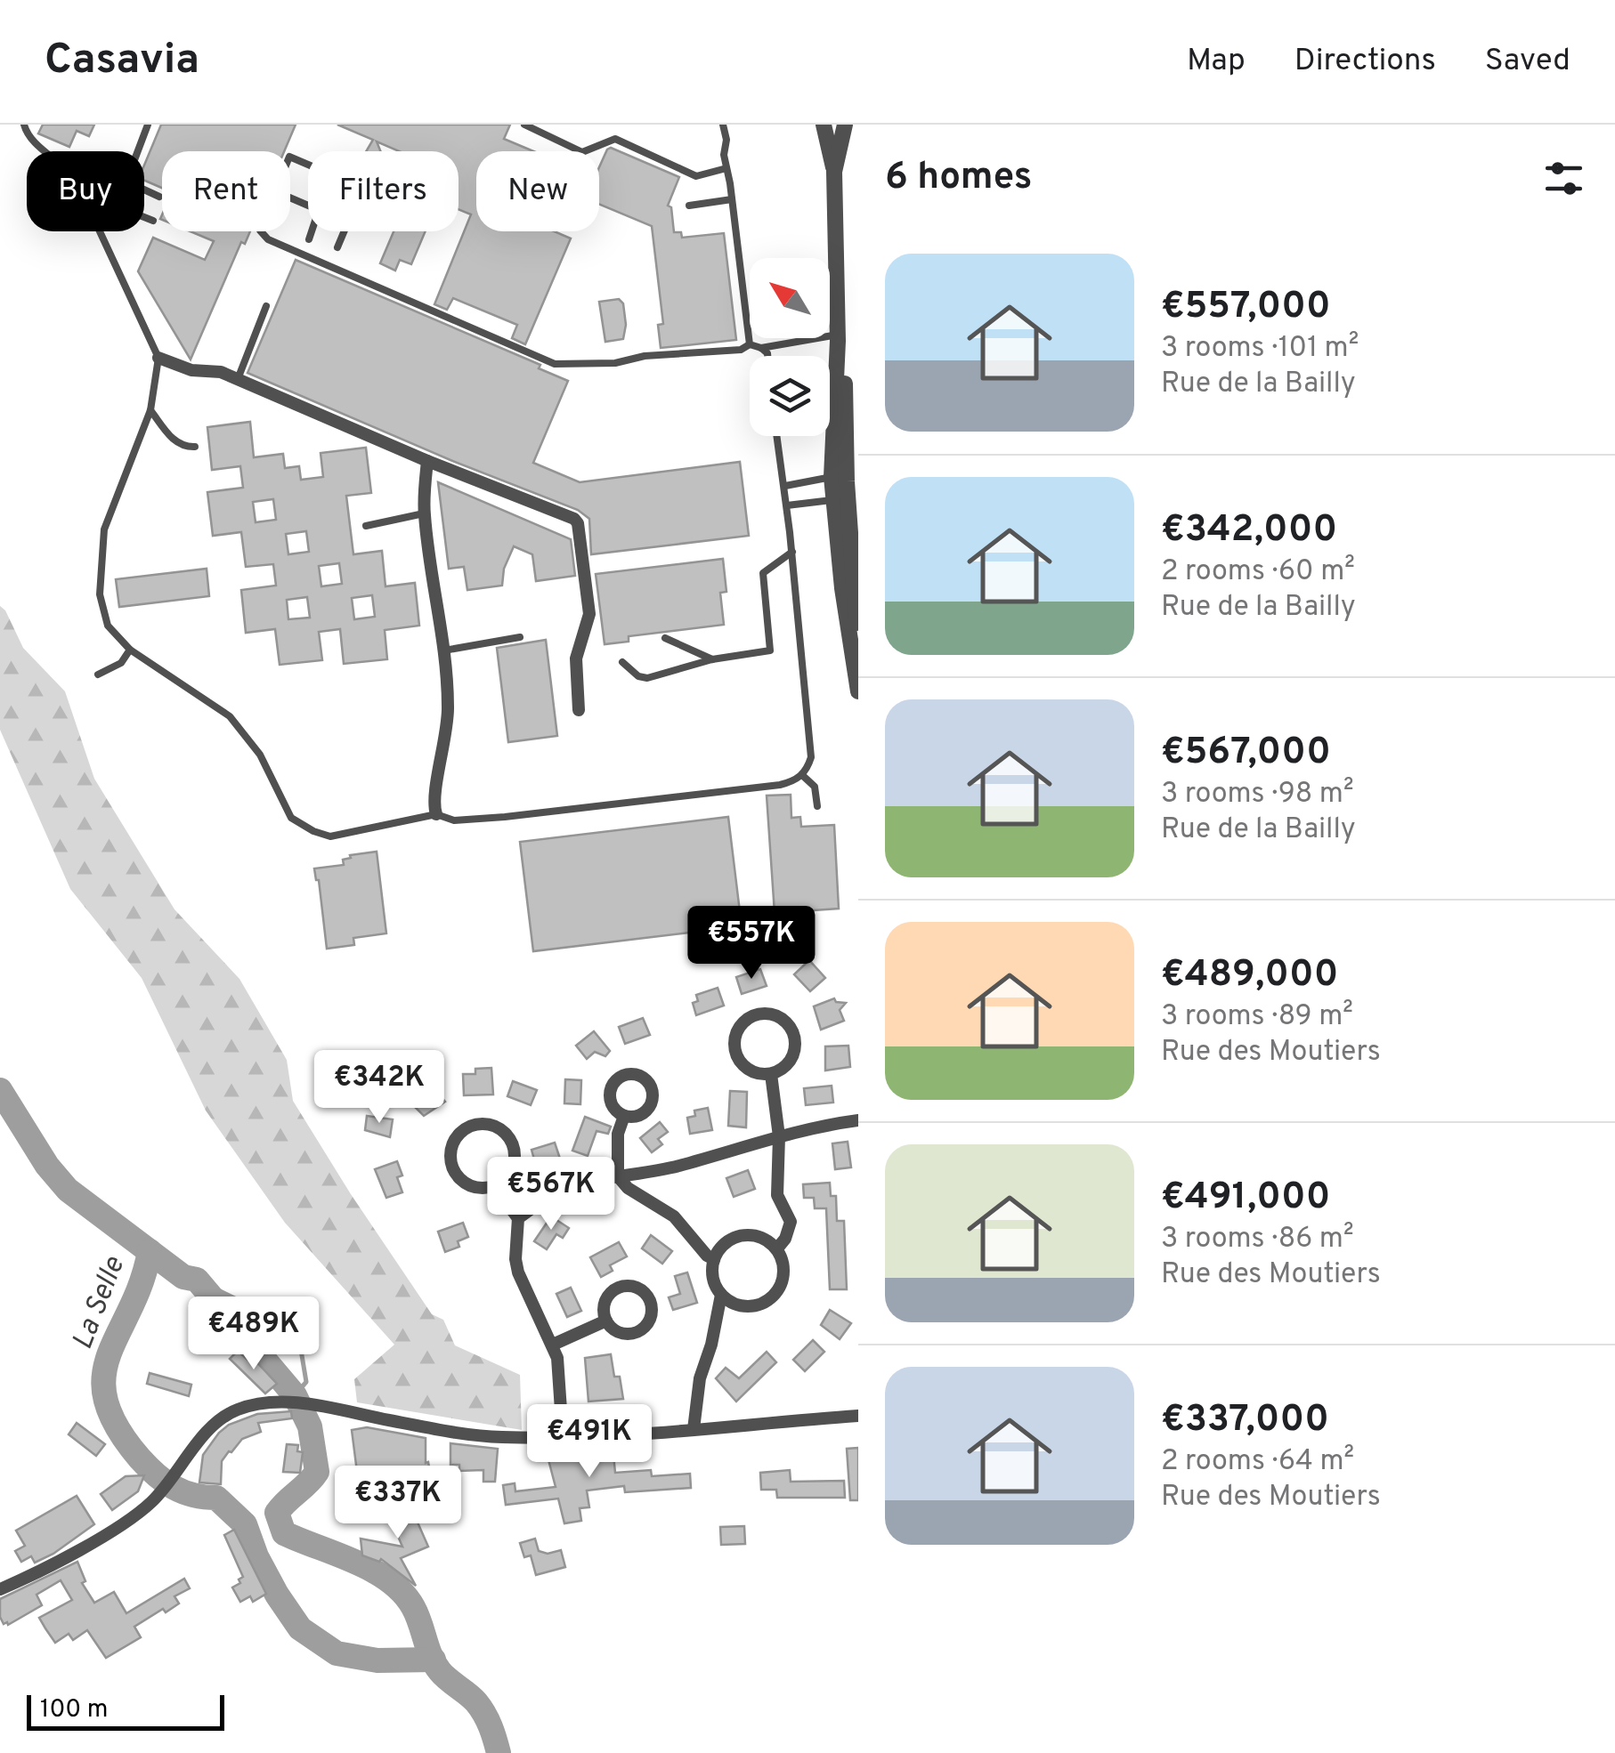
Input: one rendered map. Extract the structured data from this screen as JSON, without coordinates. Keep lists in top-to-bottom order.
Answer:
{
  "water": ["La Selle"],
  "scale_bar": "100 m",
  "north": "top left",
  "page": {
    "header": "Casavia",
    "nav": ["Map", "Directions", "Saved"],
    "heading": "6 homes",
    "chip": [
      "Buy",
      "Rent",
      "Filters",
      "New"
    ],
    "list": [
      {
        "name": "€557,000",
        "note": "3 rooms · 101 m² · Rue de la Bailly"
      },
      {
        "name": "€342,000",
        "note": "2 rooms · 60 m² · Rue de la Bailly"
      },
      {
        "name": "€567,000",
        "note": "3 rooms · 98 m² · Rue de la Bailly"
      },
      {
        "name": "€489,000",
        "note": "3 rooms · 89 m² · Rue des Moutiers"
      },
      {
        "name": "€491,000",
        "note": "3 rooms · 86 m² · Rue des Moutiers"
      },
      {
        "name": "€337,000",
        "note": "2 rooms · 64 m² · Rue des Moutiers"
      }
    ],
    "price": [
      "€557K",
      "€342K",
      "€567K",
      "€489K",
      "€491K",
      "€337K"
    ],
    "scale": "100 m"
  }
}
